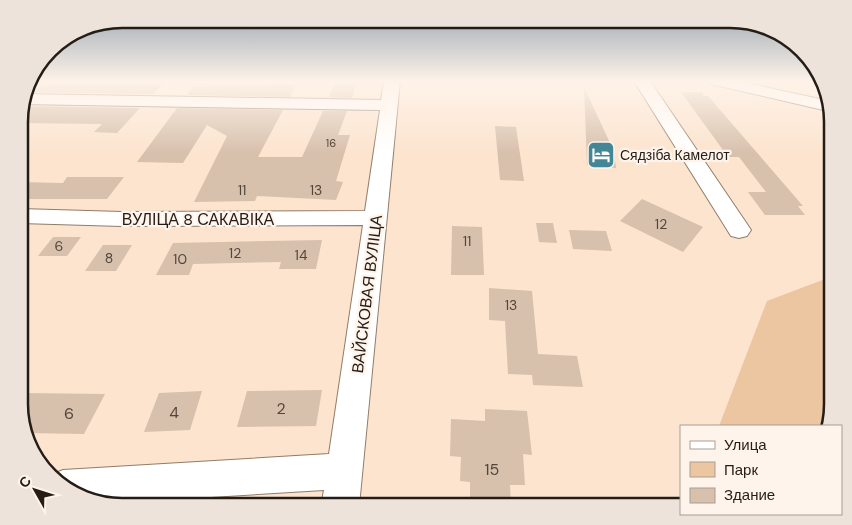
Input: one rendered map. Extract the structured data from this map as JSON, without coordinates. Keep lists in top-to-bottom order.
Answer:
{
  "streets": {
    "street": ["ВУЛІЦА 8 САКАВІКА", "ВАЙСКОВАЯ ВУЛІЦА"]
  },
  "crossings": [
    ["ВУЛІЦА 8 САКАВІКА", "ВАЙСКОВАЯ ВУЛІЦА"]
  ],
  "places": {
    "hotel": ["Сядзіба Камелот"]
  },
  "house_numbers": [
    "16",
    "11",
    "13",
    "12",
    "11",
    "6",
    "12",
    "14",
    "8",
    "10",
    "13",
    "2",
    "4",
    "6",
    "15"
  ],
  "legend": ["Улица", "Парк", "Здание"],
  "north": "top left"
}
